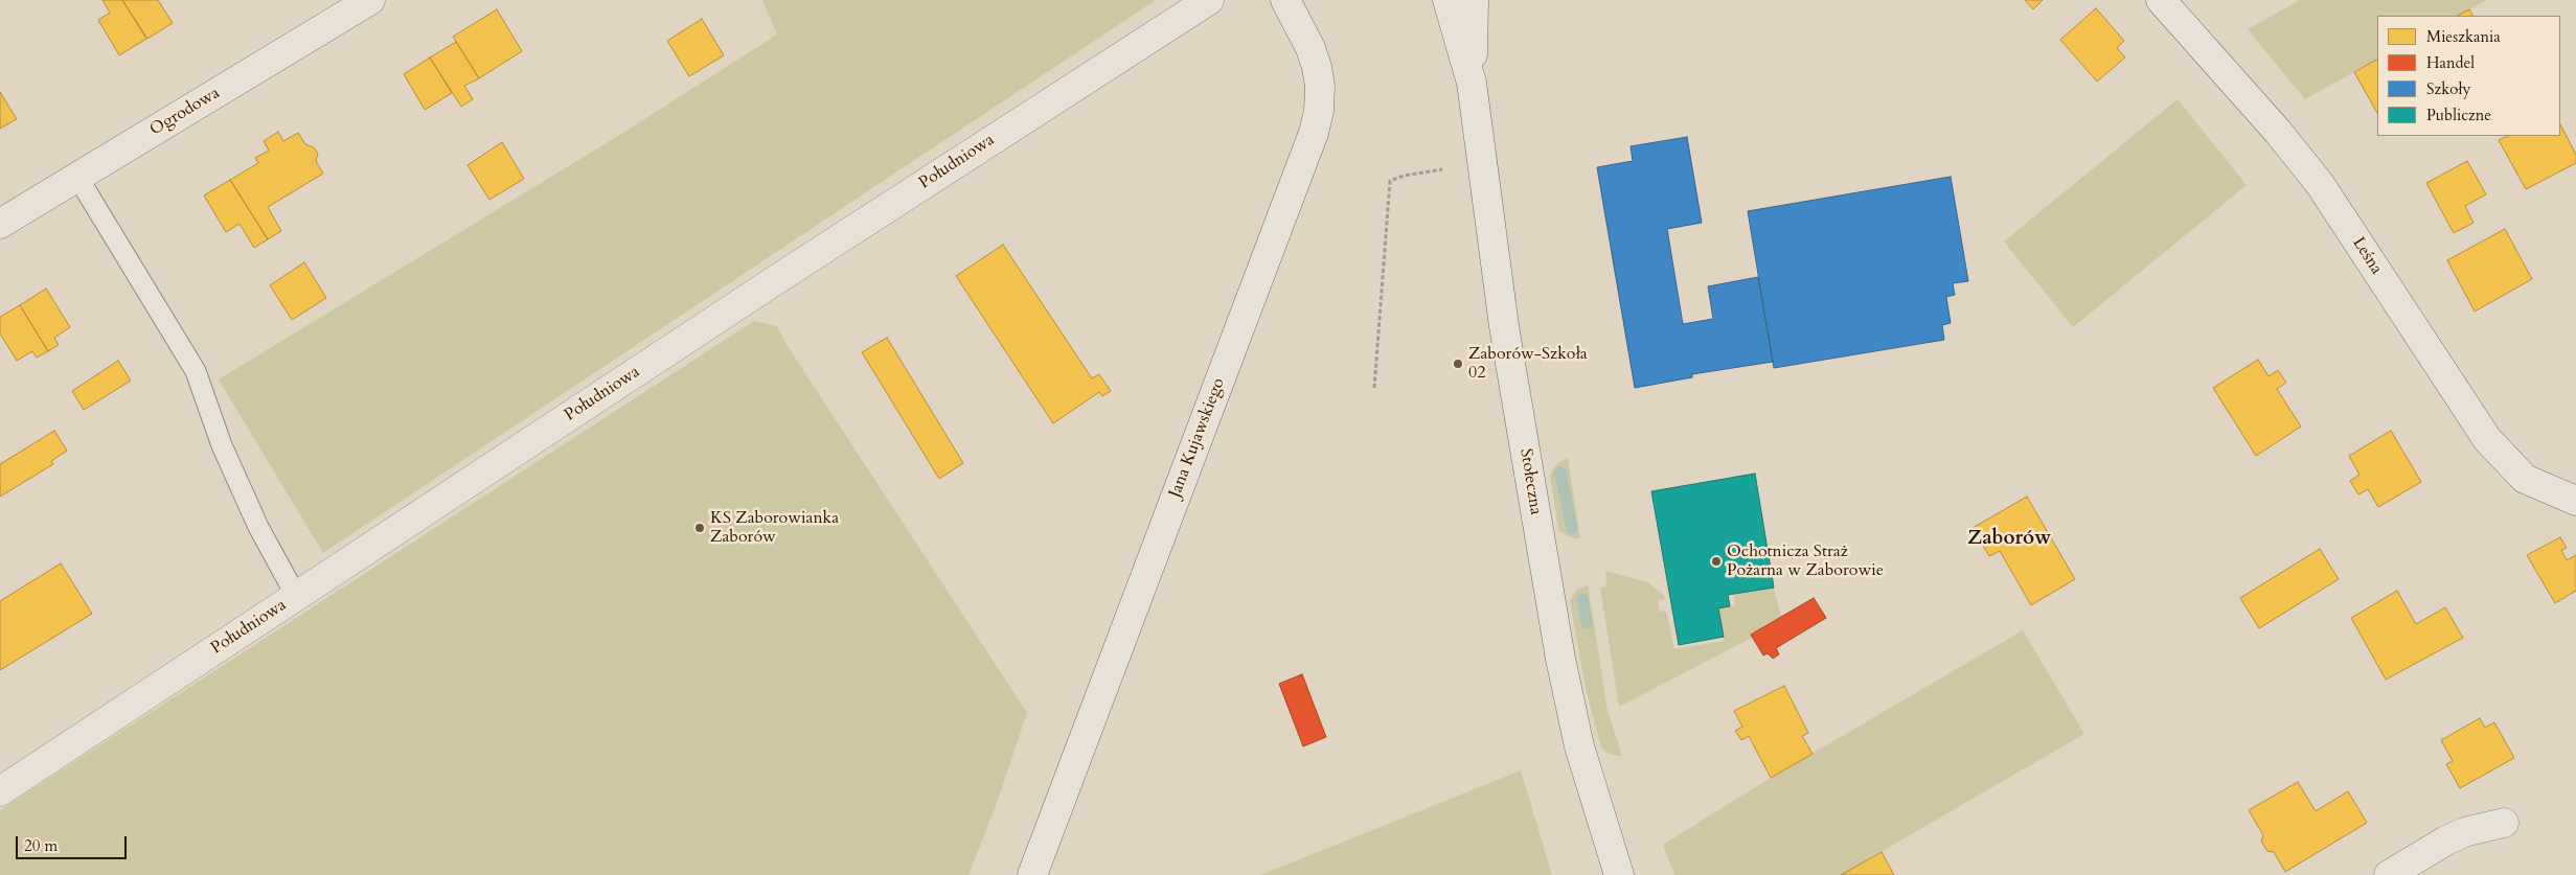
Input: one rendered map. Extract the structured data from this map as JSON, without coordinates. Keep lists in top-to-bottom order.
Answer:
{
  "streets": {
    "street": [
      "Ogrodowa",
      "Południowa",
      "Leśna",
      "Jana Kujawskiego",
      "Stołeczna"
    ]
  },
  "districts": ["Zaborów"],
  "places": ["Zaborów-Szkoła 02", "KS Zaborowianka Zaborów", "Ochotnicza Straż Pożarna w Zaborowie"],
  "legend": [
    "Mieszkania",
    "Handel",
    "Szkoły",
    "Publiczne"
  ],
  "scale_bar": "20 m"
}
